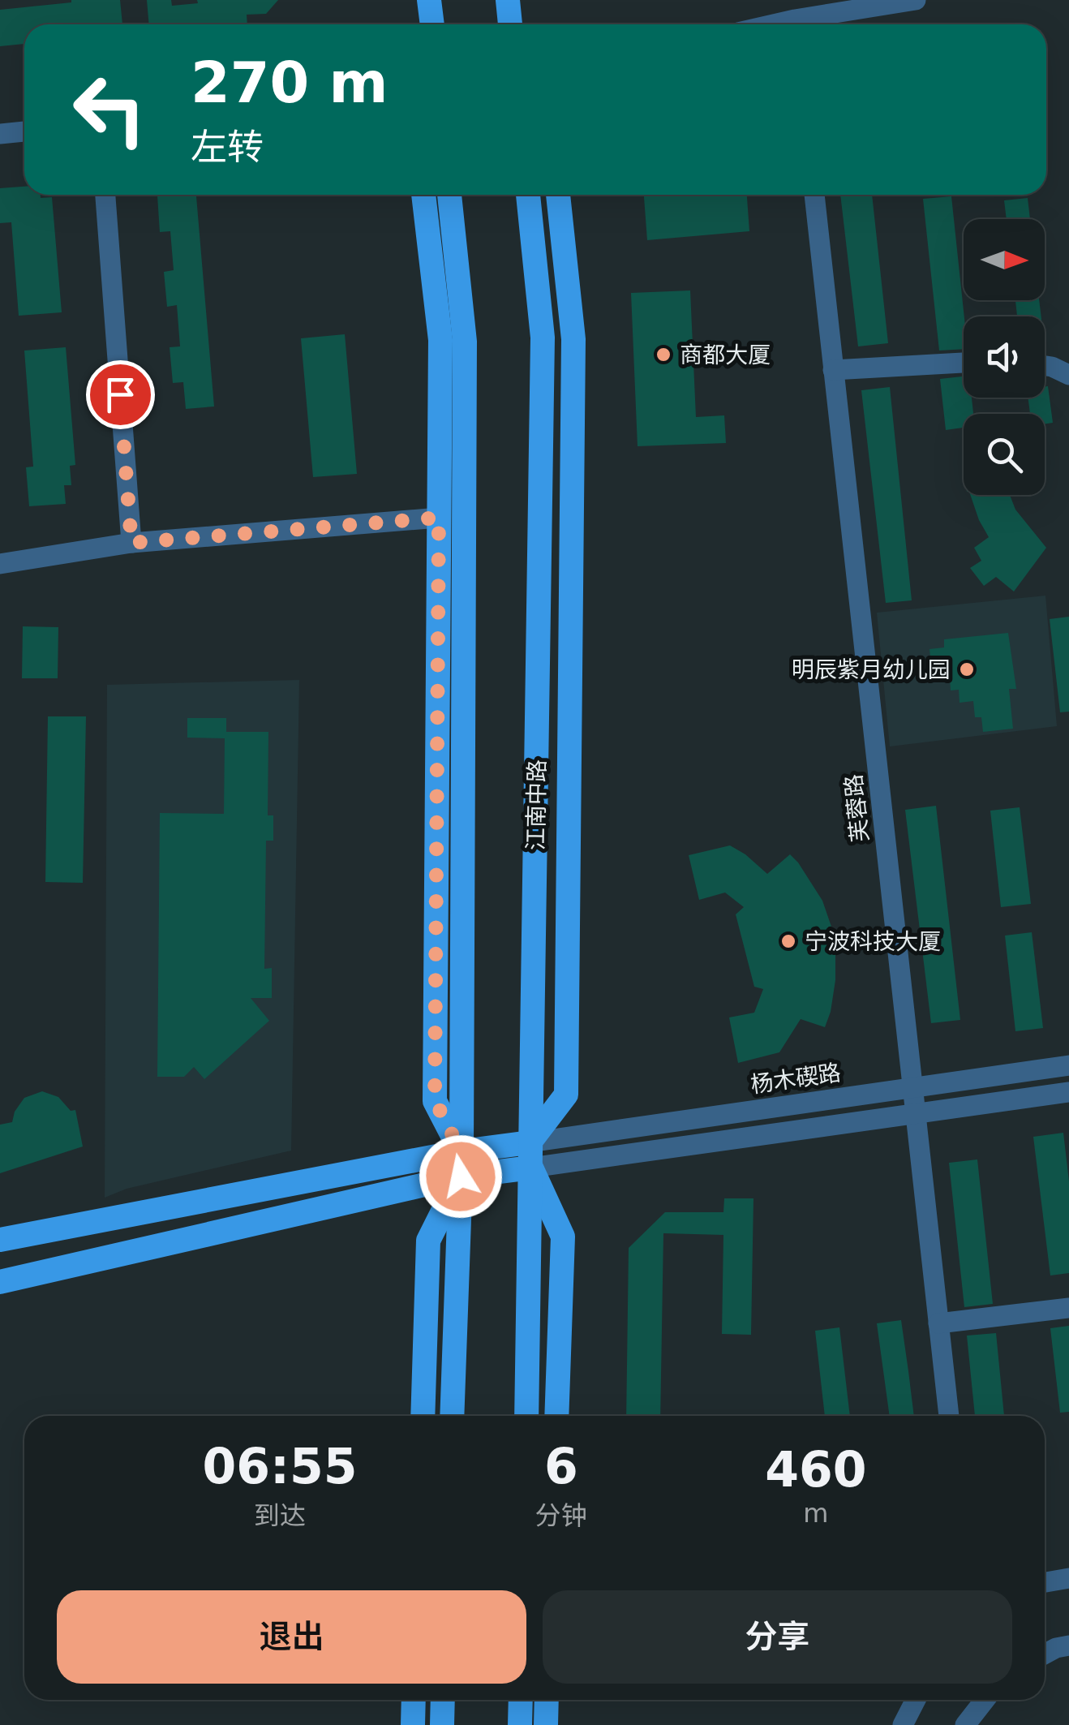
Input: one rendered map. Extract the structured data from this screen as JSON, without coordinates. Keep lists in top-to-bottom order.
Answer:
{
  "streets": {
    "main road": ["江南中路"],
    "street": ["芙蓉路", "杨木碶路"]
  },
  "crossings": [
    ["江南中路", "杨木碶路"],
    ["芙蓉路", "杨木碶路"]
  ],
  "places": ["商都大厦", "明辰紫月幼儿园", "宁波科技大厦"],
  "north": "right",
  "page": {
    "turn": ["270 m", "左转"],
    "eta": [
      "06:55",
      "到达",
      "6",
      "分钟",
      "460",
      "m"
    ],
    "buttons": ["退出", "分享"]
  }
}
